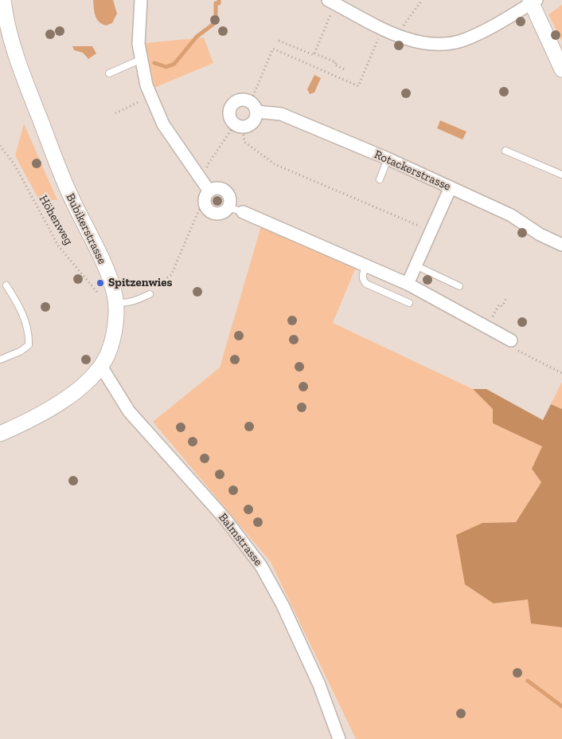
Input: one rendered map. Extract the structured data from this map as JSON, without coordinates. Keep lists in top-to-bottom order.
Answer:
{
  "streets": {
    "street": ["Rotackerstrasse", "Bubikerstrasse", "Balmstrasse"],
    "path": ["Höhenweg"]
  },
  "crossings": [
    ["Höhenweg", "Bubikerstrasse"],
    ["Bubikerstrasse", "Balmstrasse"]
  ],
  "places": ["Spitzenwies"]
}
